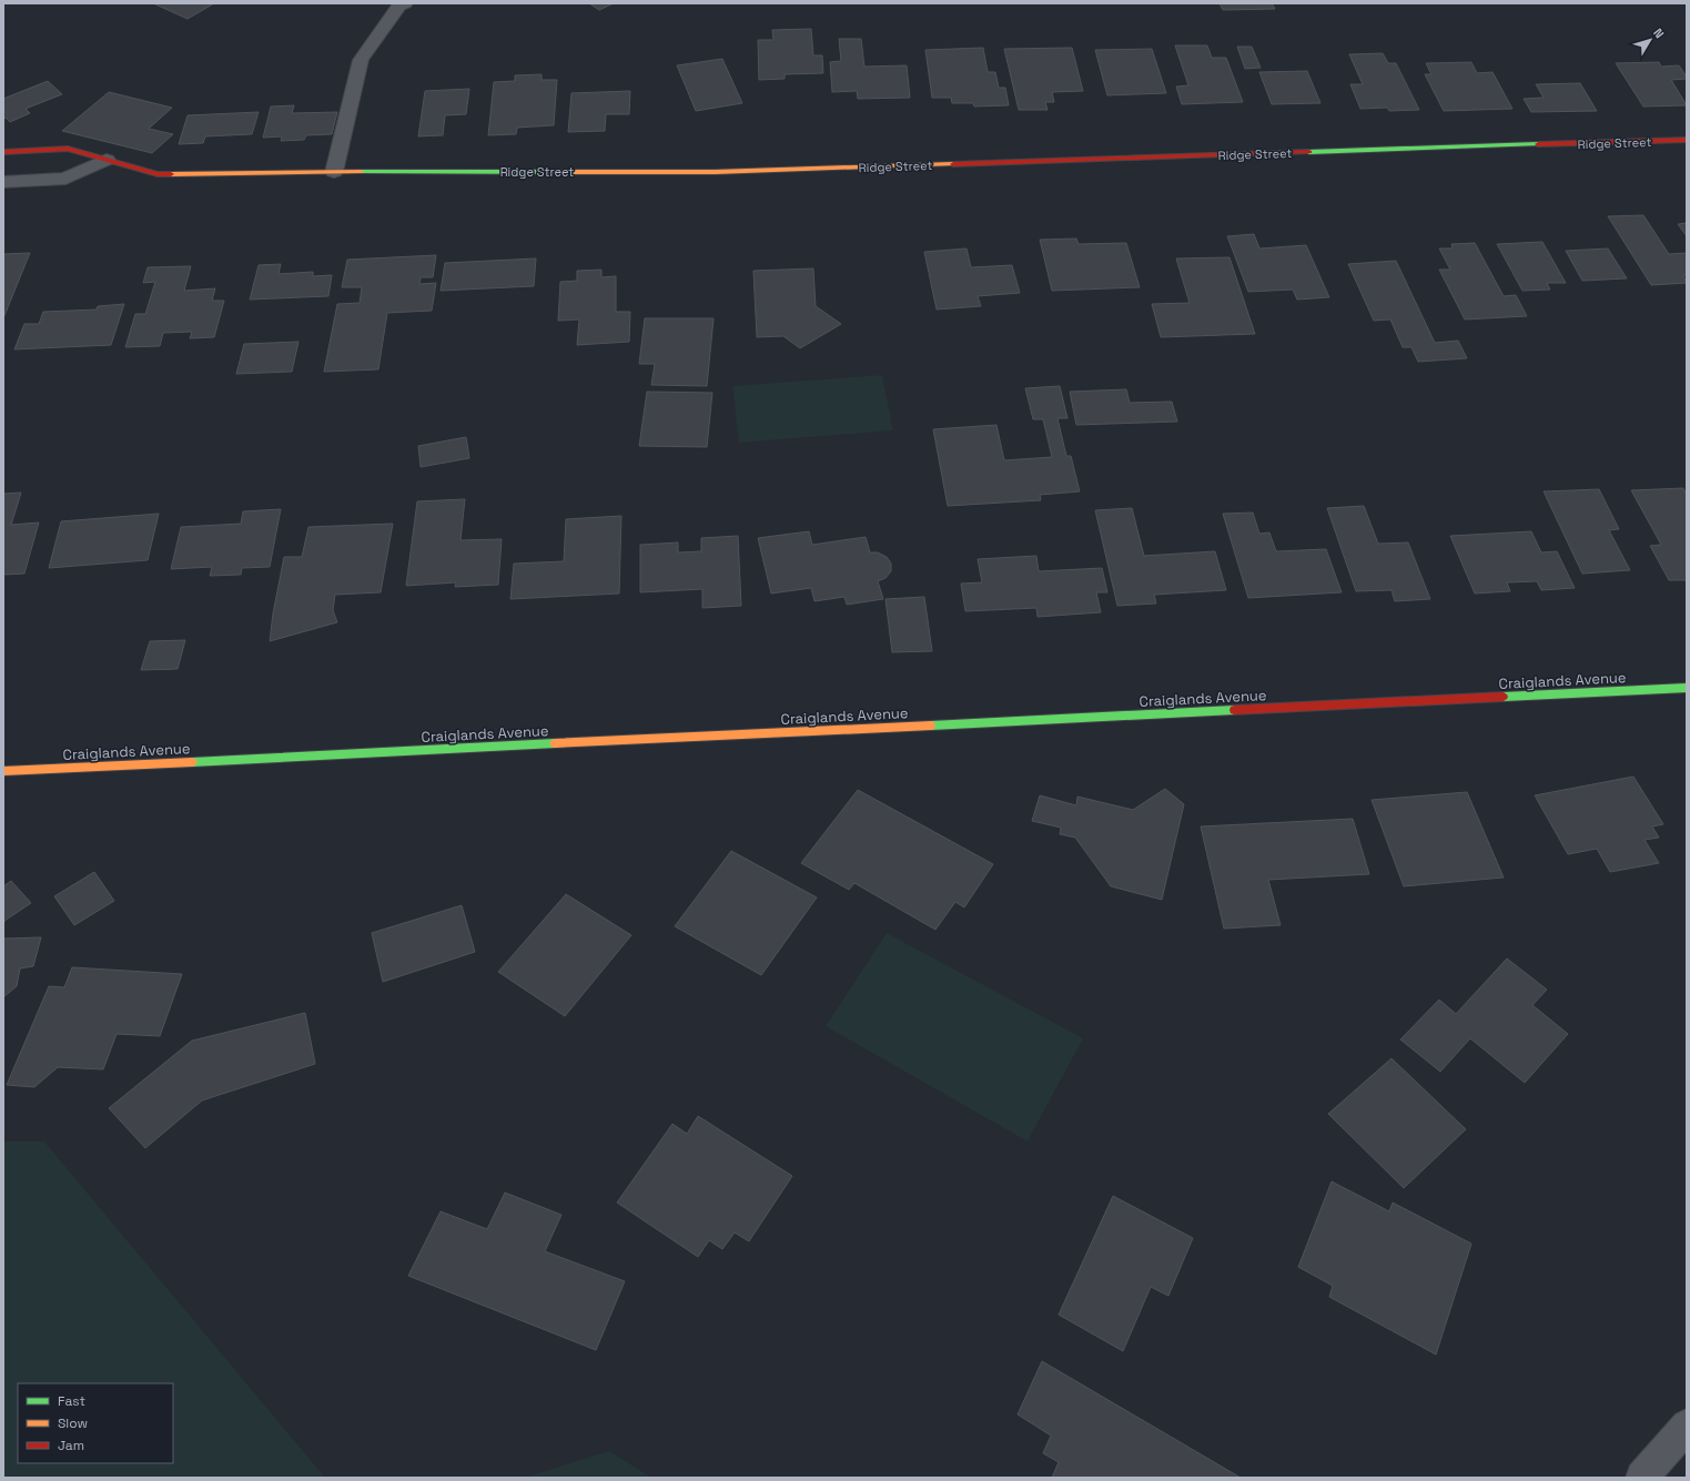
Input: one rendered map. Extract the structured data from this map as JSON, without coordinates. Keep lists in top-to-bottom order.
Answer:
{
  "streets": {
    "street": ["Ridge Street", "Craiglands Avenue"]
  },
  "legend": ["Fast", "Slow", "Jam"],
  "north": "top right"
}
